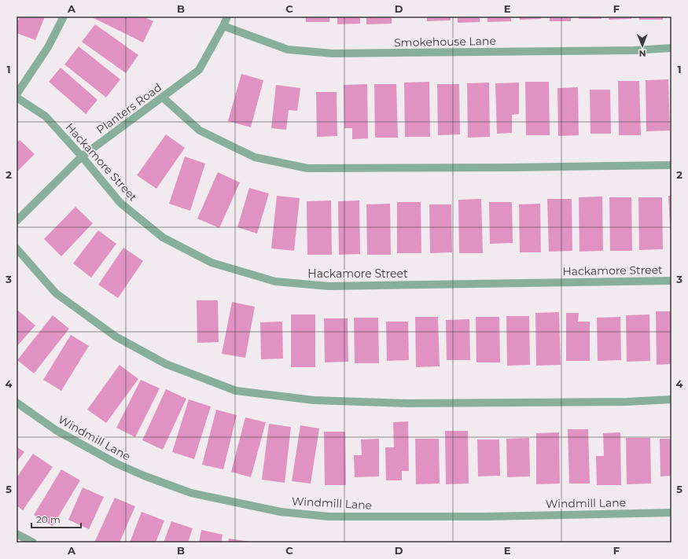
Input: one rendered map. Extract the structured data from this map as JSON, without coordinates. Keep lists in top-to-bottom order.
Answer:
{
  "streets": {
    "street": [
      "Smokehouse Lane",
      "Planters Road",
      "Hackamore Street",
      "Windmill Lane"
    ]
  },
  "crossings": [
    ["Smokehouse Lane", "Planters Road"],
    ["Planters Road", "Hackamore Street"]
  ],
  "scale_bar": "20 m",
  "north": "bottom",
  "grid": {
    "columns": [
      "A",
      "B",
      "C",
      "D",
      "E",
      "F"
    ],
    "rows": [
      "1",
      "2",
      "3",
      "4",
      "5"
    ]
  }
}
